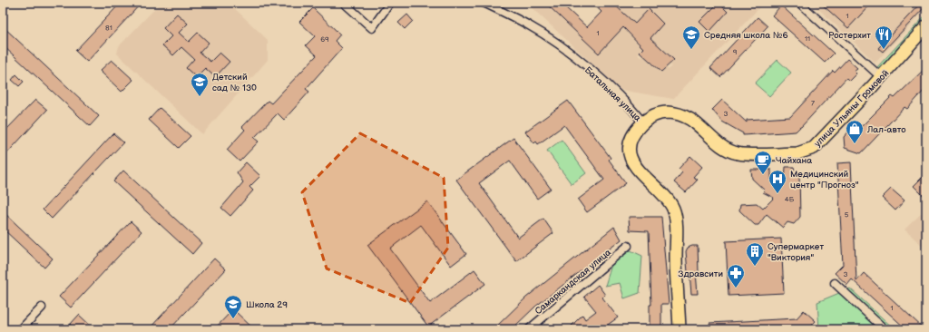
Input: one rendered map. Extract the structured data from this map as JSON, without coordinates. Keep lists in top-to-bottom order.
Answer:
{
  "streets": {
    "main road": ["Батальная улица", "улица Ульяны Громовой"],
    "street": ["Самаркандская улица"]
  },
  "crossings": [
    ["Батальная улица", "улица Ульяны Громовой"]
  ],
  "places": {
    "school or university": ["Средняя школа №6", "Детский сад № 130", "Школа 29"],
    "restaurant": ["Ростерхит"],
    "shop": ["Лал-авто"],
    "cafe": ["Чайхана"],
    "hospital": ["Медицинский центр \"Прогноз\""],
    "building": ["Супермаркет \"Виктория\""],
    "pharmacy": ["Здравсити"]
  },
  "house_numbers": [
    "1",
    "81",
    "1",
    "11",
    "69",
    "9",
    "7",
    "3",
    "4Б",
    "5",
    "3",
    "1"
  ]
}
